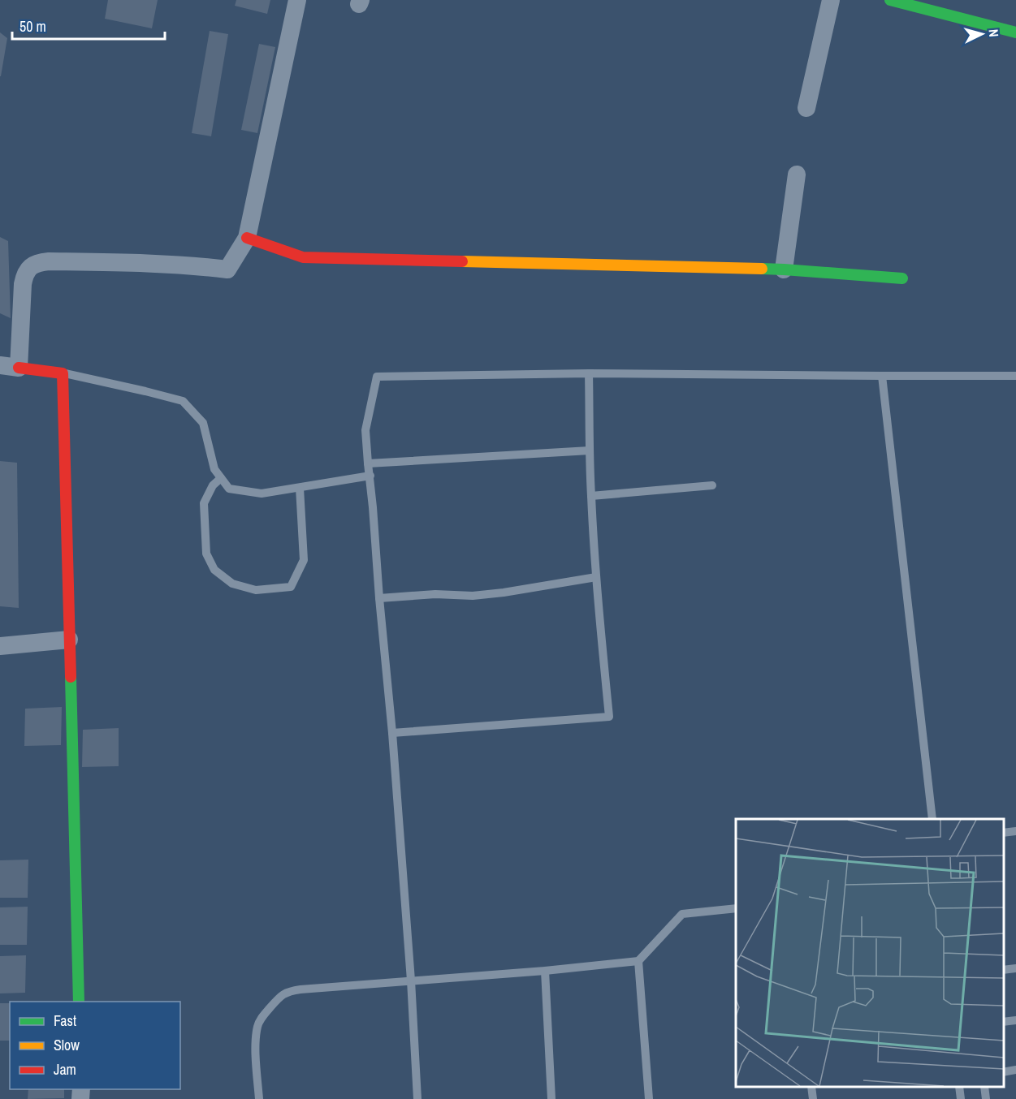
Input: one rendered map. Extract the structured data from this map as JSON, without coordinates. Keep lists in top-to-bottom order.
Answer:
{
  "legend": ["Fast", "Slow", "Jam"],
  "scale_bar": "50 m",
  "north": "right"
}
